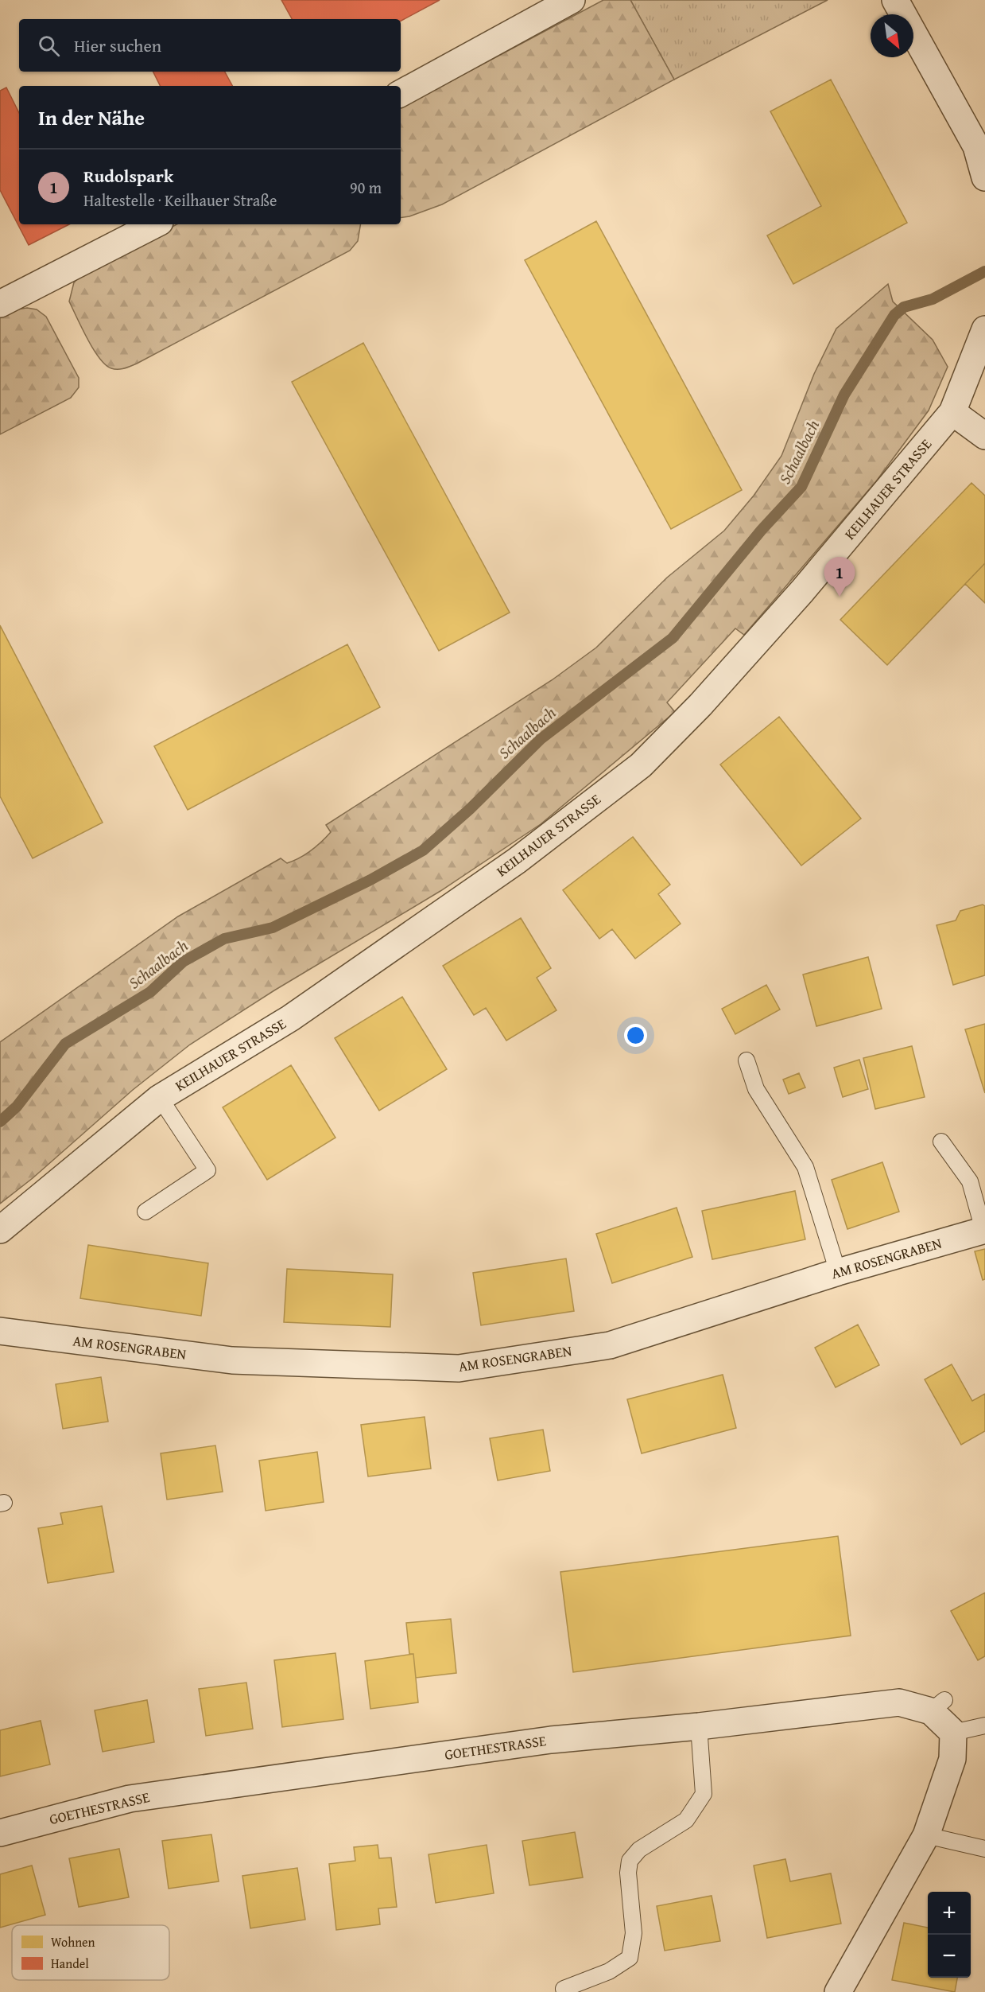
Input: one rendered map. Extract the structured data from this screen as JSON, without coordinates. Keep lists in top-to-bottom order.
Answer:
{
  "streets": {
    "street": ["KEILHAUER STRASSE", "AM ROSENGRABEN", "GOETHESTRASSE"]
  },
  "water": ["Schaalbach"],
  "legend": ["Wohnen", "Handel"],
  "north": "bottom right",
  "page": {
    "search": "Hier suchen",
    "heading": "In der Nähe",
    "list": [
      {
        "mark": "1",
        "name": "Rudolspark",
        "note": "Haltestelle · Keilhauer Straße",
        "value": "90 m"
      }
    ],
    "pins": "1",
    "map_buttons": ["+", "−"]
  }
}
